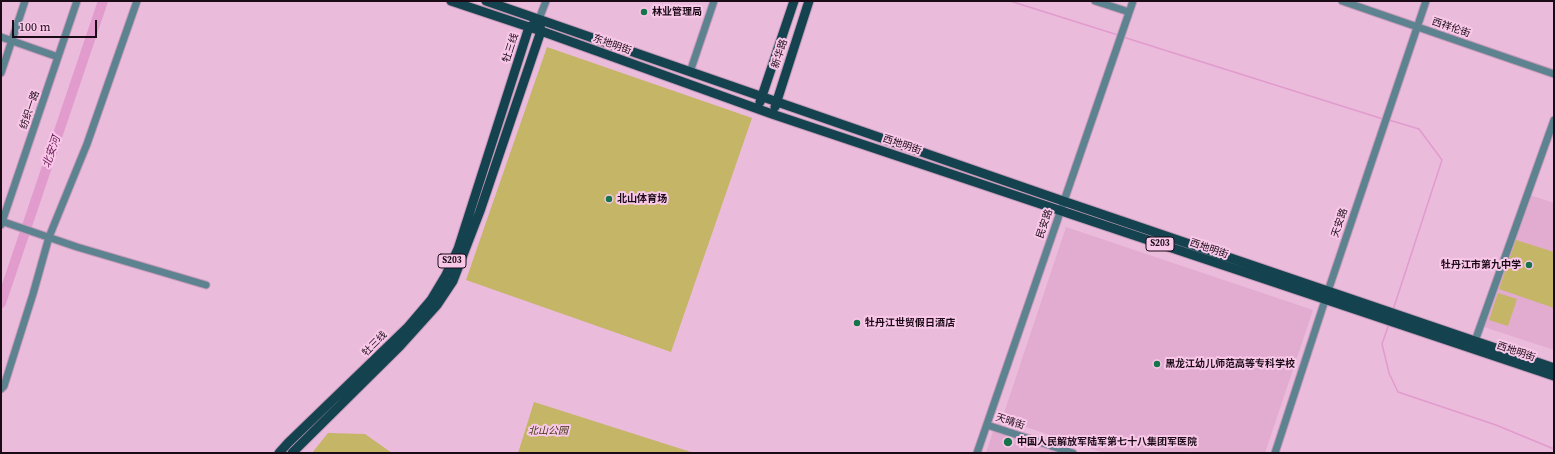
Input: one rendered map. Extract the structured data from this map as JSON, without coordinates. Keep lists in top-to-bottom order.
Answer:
{
  "streets": {
    "main road": [
      "东地明街",
      "牡三线",
      "新华路",
      "西地明街",
      "S203"
    ],
    "street": [
      "西祥伦街",
      "纺织一路",
      "天安路",
      "民安路",
      "天晴街"
    ]
  },
  "crossings": [
    ["西祥伦街", "天安路"],
    ["东地明街", "牡三线"],
    ["东地明街", "新华路"],
    ["东地明街", "西地明街"],
    ["新华路", "西地明街"],
    ["西地明街", "天安路"],
    ["西地明街", "民安路"],
    ["民安路", "天晴街"]
  ],
  "water": ["北安河"],
  "parks": ["北山公园"],
  "places": [
    "林业管理局",
    "北山体育场",
    "牡丹江市第九中学",
    "牡丹江世贸假日酒店",
    "黑龙江幼儿师范高等专科学校",
    "中国人民解放军陆军第七十八集团军医院"
  ],
  "scale_bar": "100 m"
}
